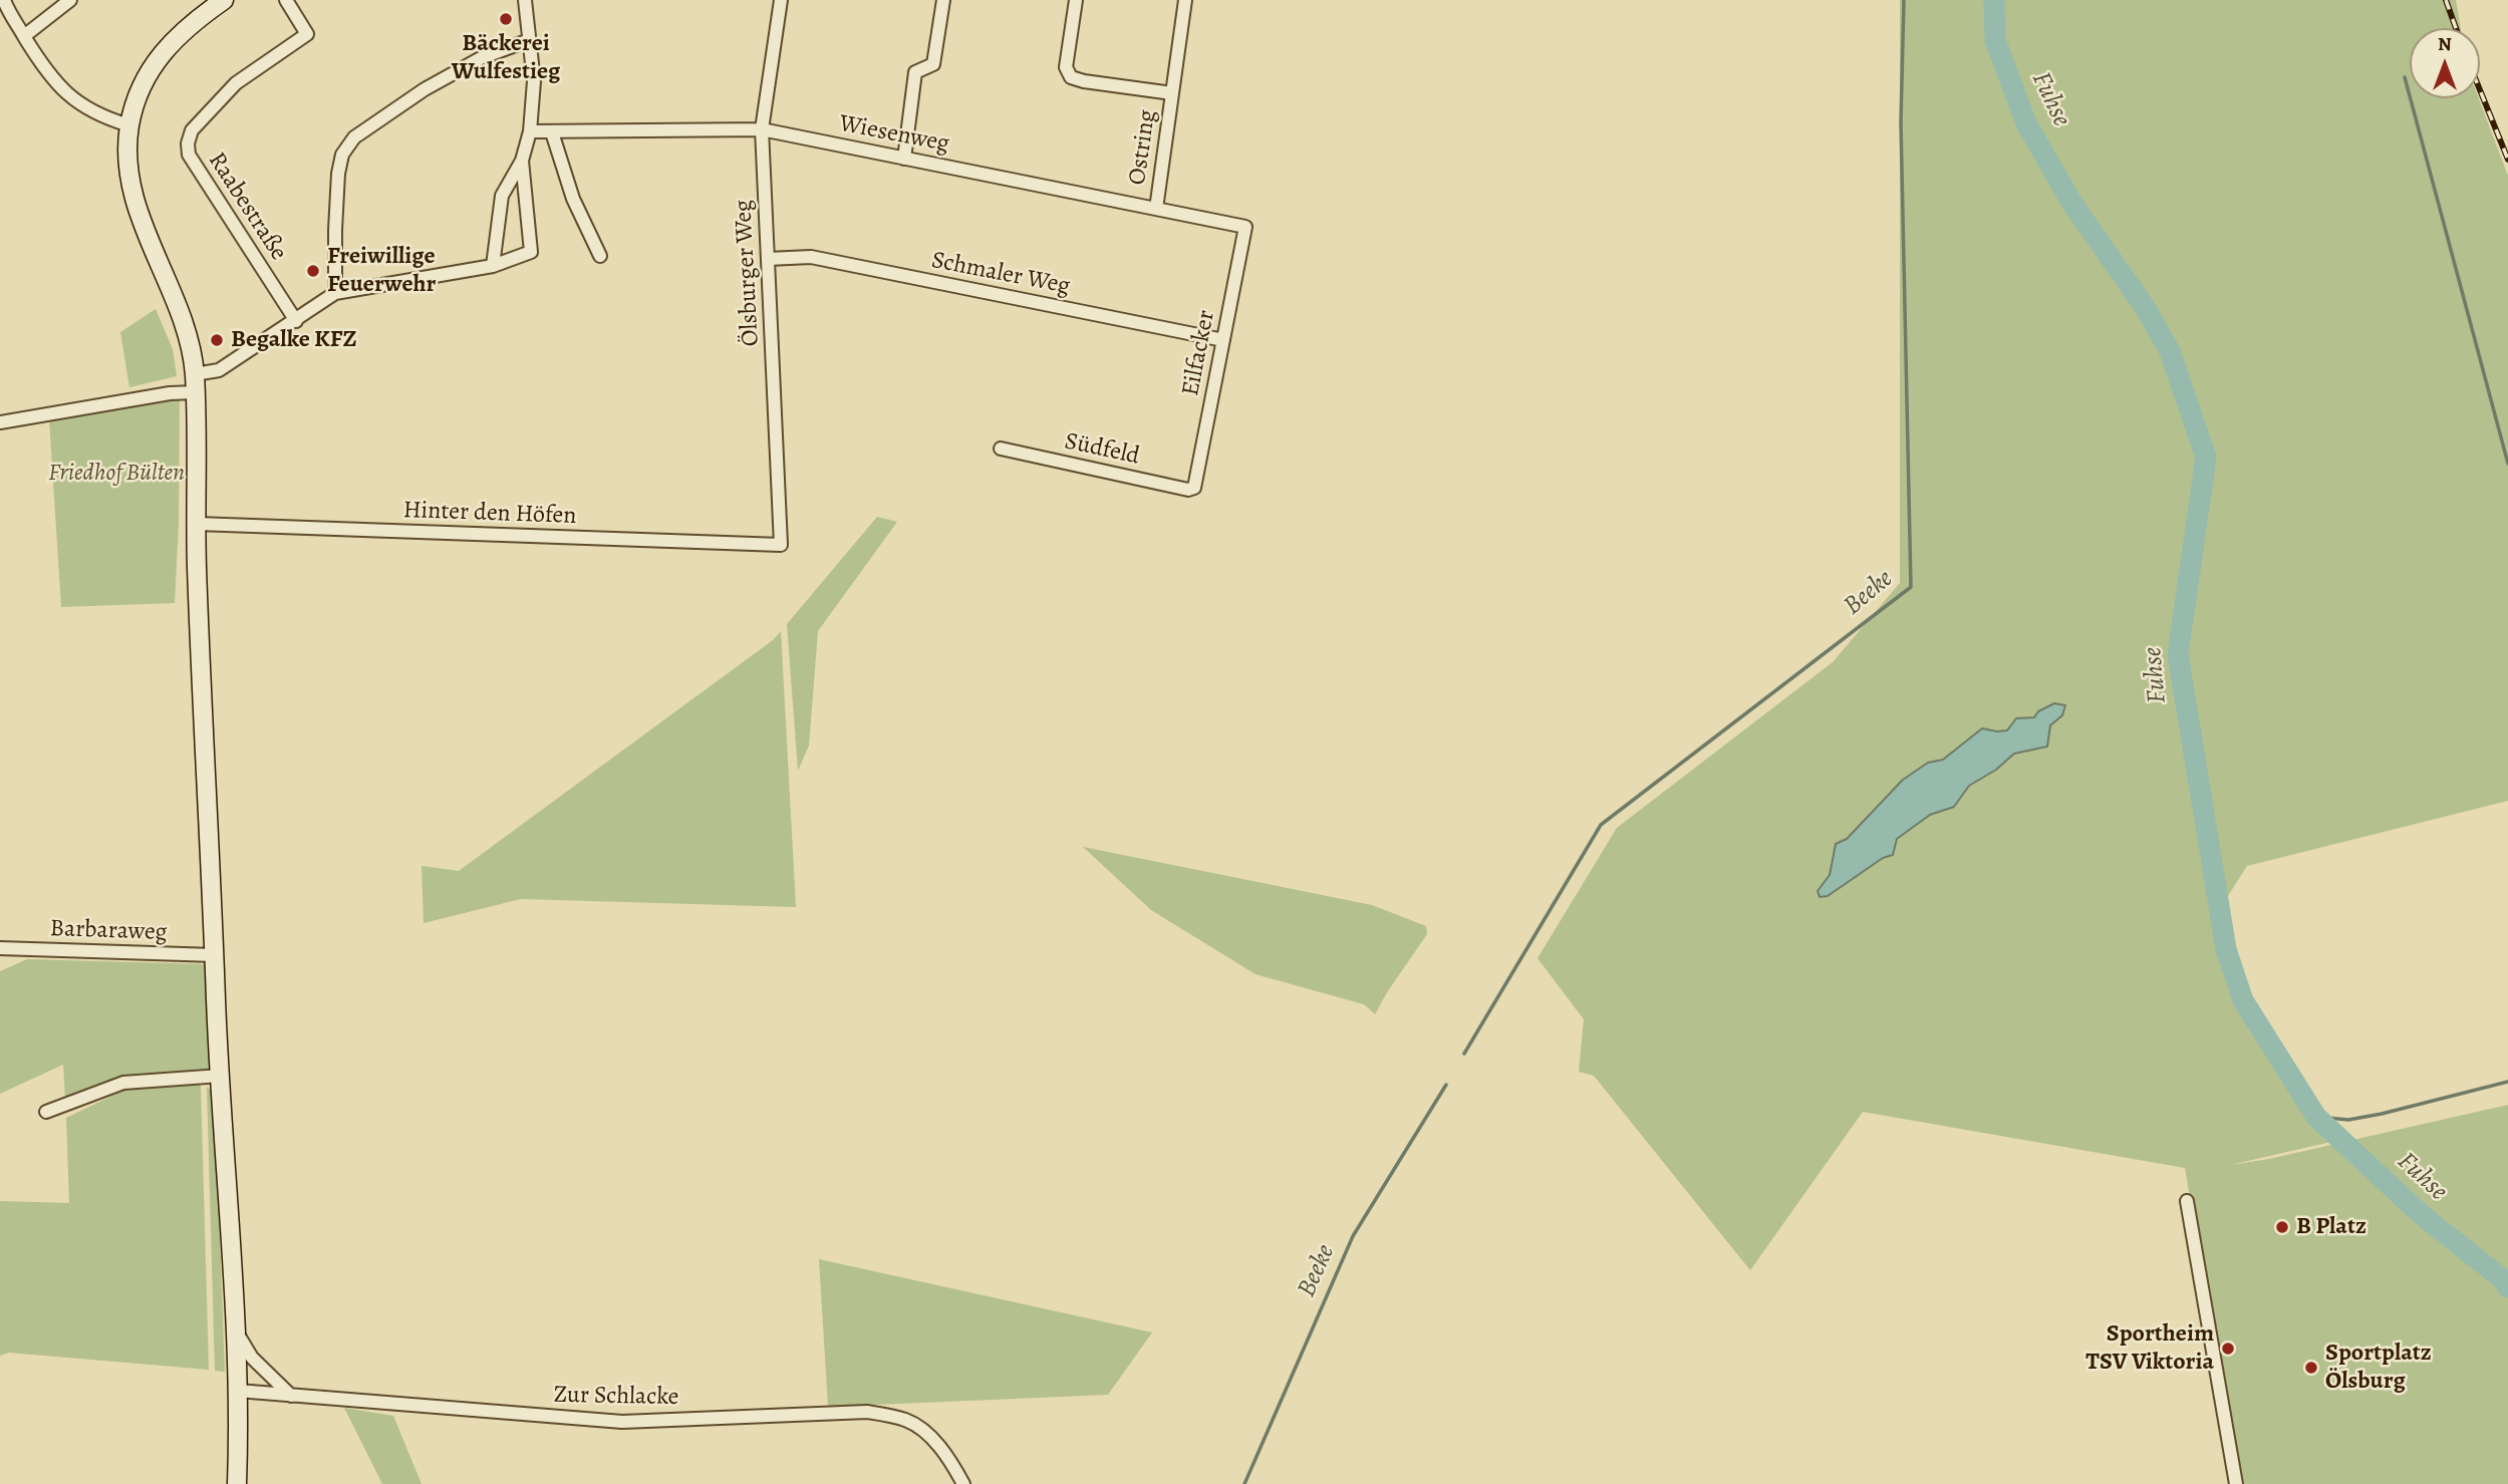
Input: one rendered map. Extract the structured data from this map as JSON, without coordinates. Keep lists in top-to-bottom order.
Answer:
{
  "streets": {
    "street": [
      "Wiesenweg",
      "Ostring",
      "Raabestraße",
      "Ölsburger Weg",
      "Schmaler Weg",
      "Eilfacker",
      "Südfeld",
      "Hinter den Höfen",
      "Barbaraweg",
      "Zur Schlacke"
    ]
  },
  "crossings": [
    ["Wiesenweg", "Ostring"],
    ["Wiesenweg", "Ölsburger Weg"],
    ["Wiesenweg", "Eilfacker"],
    ["Ölsburger Weg", "Schmaler Weg"],
    ["Ölsburger Weg", "Hinter den Höfen"],
    ["Schmaler Weg", "Eilfacker"],
    ["Eilfacker", "Südfeld"]
  ],
  "water": ["Fuhse", "Beeke"],
  "parks": ["Friedhof Bülten"],
  "places": [
    "Bäckerei Wulfestieg",
    "Freiwillige Feuerwehr",
    "Begalke KFZ",
    "B Platz",
    "Sportheim TSV Viktoria",
    "Sportplatz Ölsburg"
  ],
  "north": "top"
}
